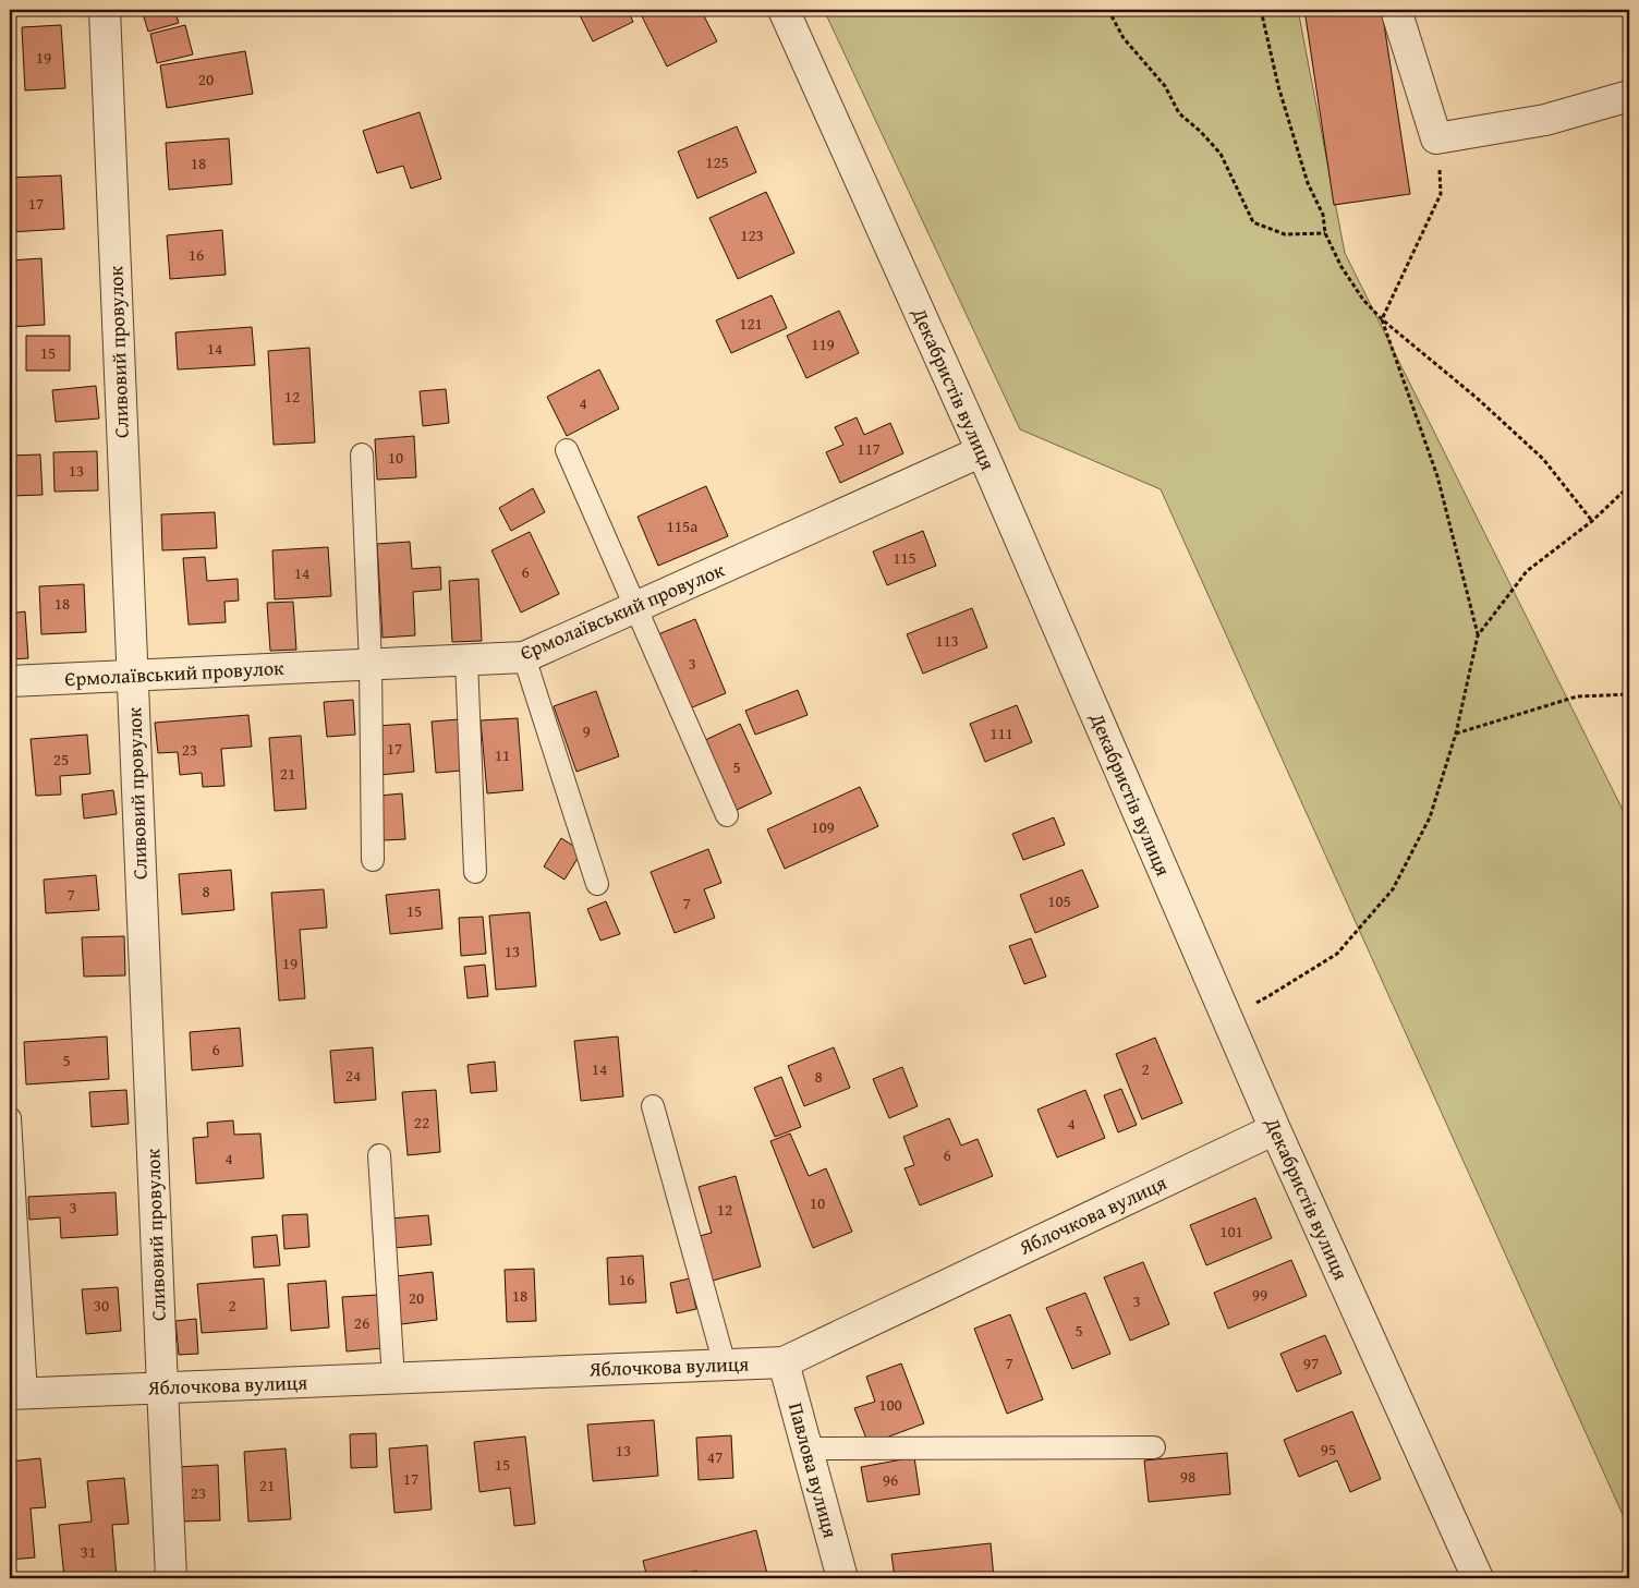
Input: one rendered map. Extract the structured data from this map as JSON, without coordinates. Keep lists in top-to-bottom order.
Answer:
{
  "streets": {
    "street": [
      "Сливовий провулок",
      "Декабристів вулиця",
      "Єрмолаївський провулок",
      "Яблочкова вулиця",
      "Павлова вулиця"
    ]
  },
  "crossings": [
    ["Сливовий провулок", "Єрмолаївський провулок"],
    ["Сливовий провулок", "Яблочкова вулиця"],
    ["Декабристів вулиця", "Єрмолаївський провулок"],
    ["Декабристів вулиця", "Яблочкова вулиця"],
    ["Яблочкова вулиця", "Павлова вулиця"]
  ],
  "house_numbers": [
    "19",
    "20",
    "125",
    "18",
    "17",
    "123",
    "16",
    "121",
    "119",
    "14",
    "15",
    "12",
    "4",
    "117",
    "10",
    "13",
    "115а",
    "115",
    "6",
    "14",
    "18",
    "113",
    "3",
    "9",
    "111",
    "17",
    "23",
    "11",
    "25",
    "5",
    "21",
    "109",
    "8",
    "7",
    "105",
    "7",
    "15",
    "13",
    "19",
    "6",
    "5",
    "14",
    "2",
    "24",
    "8",
    "22",
    "4",
    "6",
    "4",
    "10",
    "3",
    "12",
    "101",
    "16",
    "99",
    "18",
    "20",
    "3",
    "30",
    "2",
    "26",
    "5",
    "7",
    "97",
    "100",
    "95",
    "13",
    "47",
    "15",
    "98",
    "17",
    "96",
    "21",
    "23",
    "31"
  ]
}
